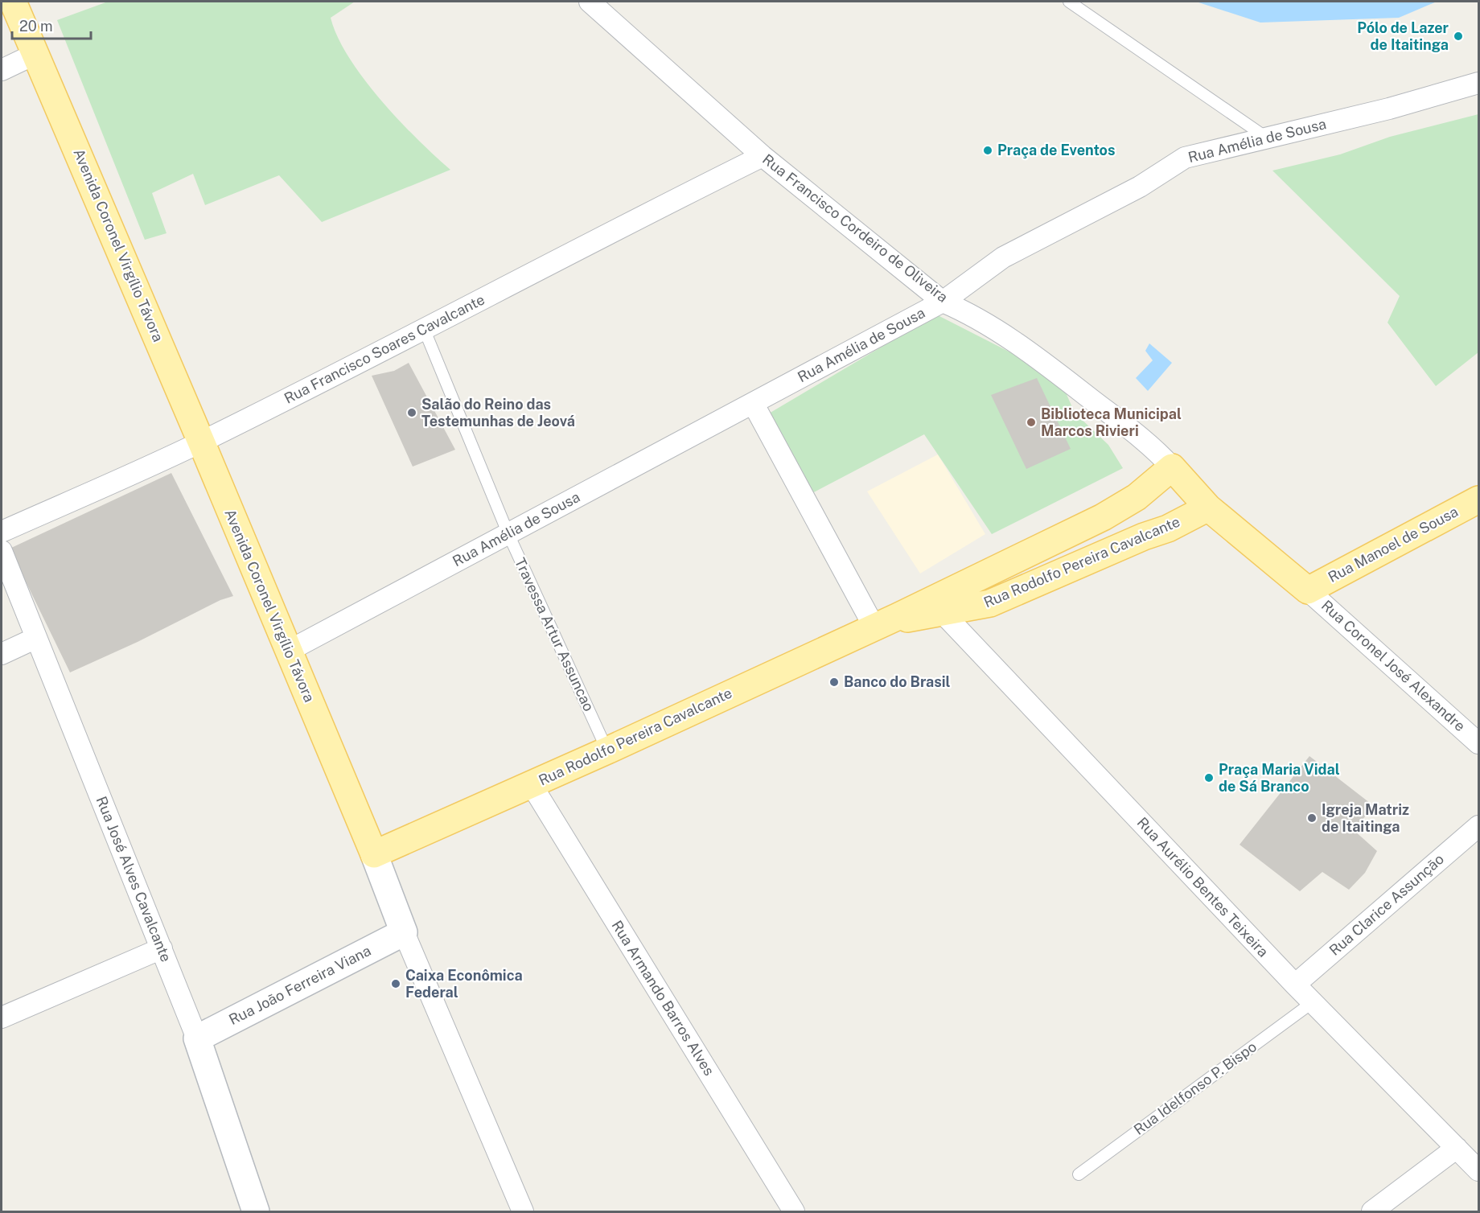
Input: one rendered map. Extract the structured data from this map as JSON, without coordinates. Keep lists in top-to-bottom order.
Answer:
{
  "streets": {
    "main road": [
      "Rua Francisco Cordeiro de Oliveira",
      "Avenida Coronel Virgílio Távora",
      "Rua Manoel de Sousa",
      "Rua Rodolfo Pereira Cavalcante"
    ],
    "street": [
      "Rua Amélia de Sousa",
      "Rua Francisco Soares Cavalcante",
      "Rua Coronel José Alexandre",
      "Rua José Alves Cavalcante",
      "Rua Aurélio Bentes Teixeira",
      "Rua Clarice Assunção",
      "Rua João Ferreira Viana",
      "Rua Armando Barros Alves"
    ],
    "lane": ["Travessa Artur Assuncao", "Rua Idelfonso P. Bispo"]
  },
  "crossings": [
    ["Rua Amélia de Sousa", "Rua Francisco Cordeiro de Oliveira"],
    ["Rua Amélia de Sousa", "Avenida Coronel Virgílio Távora"],
    ["Rua Amélia de Sousa", "Travessa Artur Assuncao"],
    ["Rua Francisco Cordeiro de Oliveira", "Rua Francisco Soares Cavalcante"],
    ["Rua Francisco Cordeiro de Oliveira", "Rua Manoel de Sousa"],
    ["Rua Francisco Cordeiro de Oliveira", "Rua Rodolfo Pereira Cavalcante"],
    ["Rua Francisco Cordeiro de Oliveira", "Rua Coronel José Alexandre"],
    ["Avenida Coronel Virgílio Távora", "Rua Francisco Soares Cavalcante"],
    ["Avenida Coronel Virgílio Távora", "Rua Rodolfo Pereira Cavalcante"],
    ["Avenida Coronel Virgílio Távora", "Rua João Ferreira Viana"],
    ["Rua Francisco Soares Cavalcante", "Travessa Artur Assuncao"],
    ["Rua Manoel de Sousa", "Rua Coronel José Alexandre"],
    ["Rua Rodolfo Pereira Cavalcante", "Travessa Artur Assuncao"],
    ["Rua Rodolfo Pereira Cavalcante", "Rua Aurélio Bentes Teixeira"],
    ["Rua Rodolfo Pereira Cavalcante", "Rua Armando Barros Alves"],
    ["Rua José Alves Cavalcante", "Rua João Ferreira Viana"],
    ["Rua Aurélio Bentes Teixeira", "Rua Clarice Assunção"],
    ["Rua Aurélio Bentes Teixeira", "Rua Idelfonso P. Bispo"]
  ],
  "places": [
    "Pólo de Lazer de Itaitinga",
    "Praça de Eventos",
    "Salão do Reino das Testemunhas de Jeová",
    "Biblioteca Municipal Marcos Rivieri",
    "Banco do Brasil",
    "Praça Maria Vidal de Sá Branco",
    "Igreja Matriz de Itaitinga",
    "Caixa Econômica Federal"
  ],
  "scale_bar": "20 m"
}
